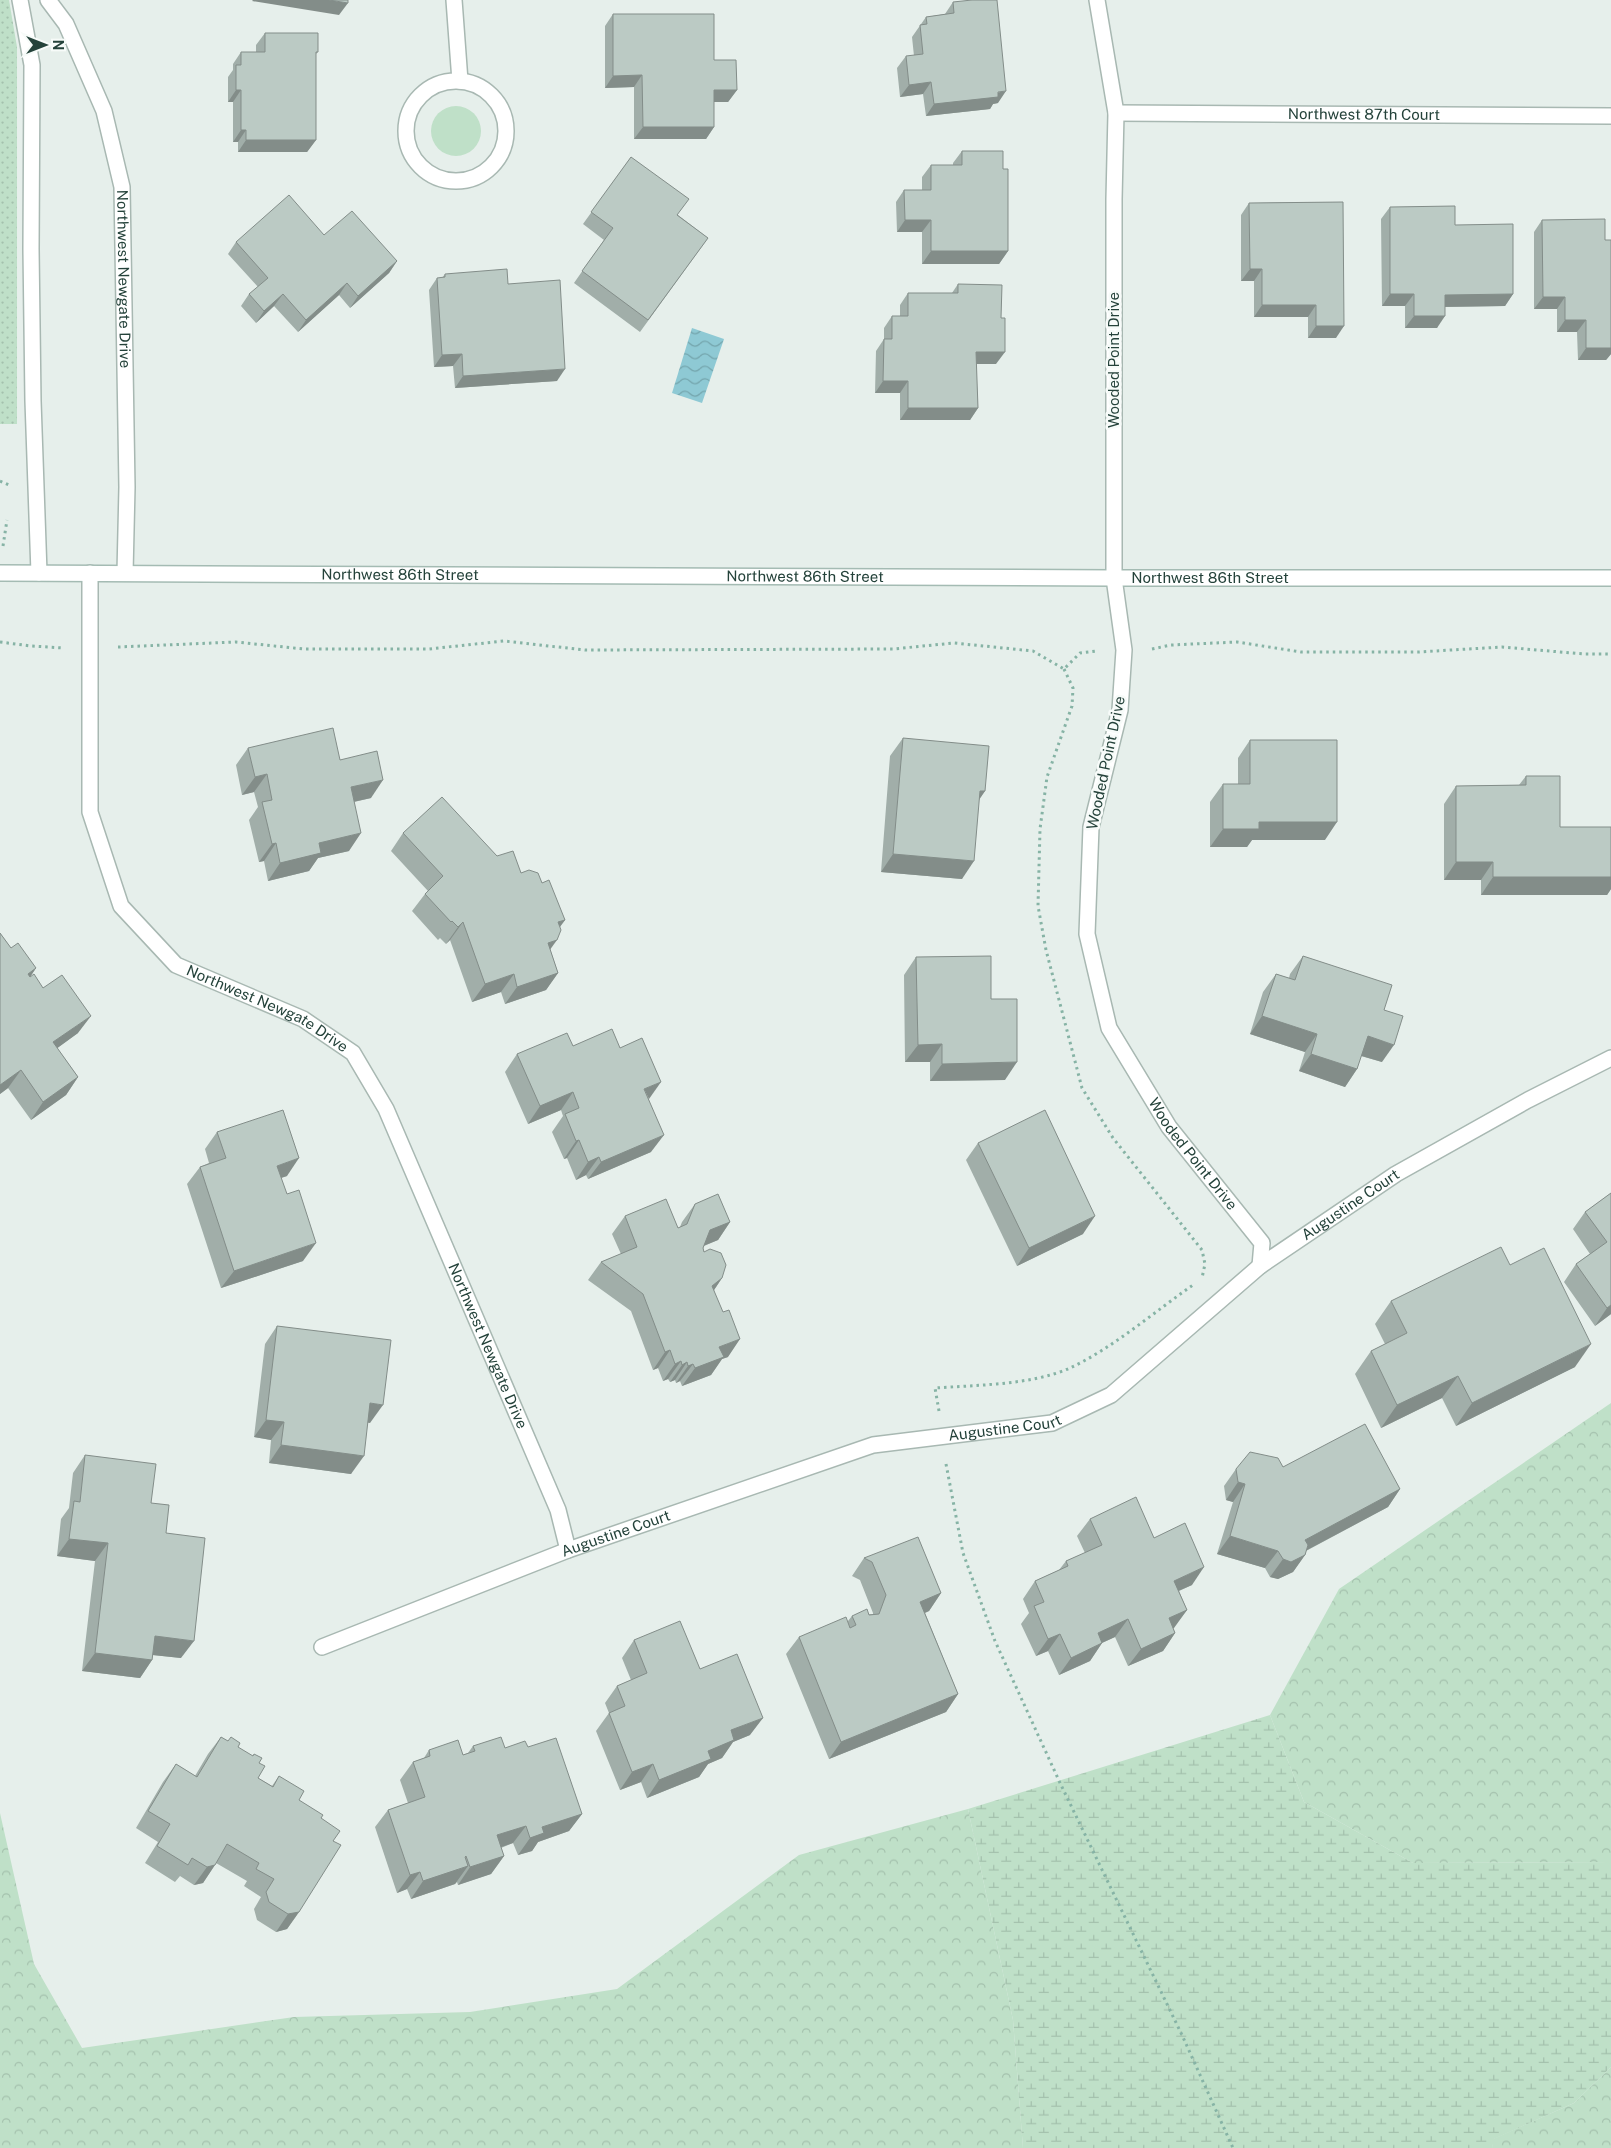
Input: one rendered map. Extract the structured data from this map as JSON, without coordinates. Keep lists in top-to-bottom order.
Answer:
{
  "streets": {
    "street": [
      "Northwest 87th Court",
      "Northwest Newgate Drive",
      "Wooded Point Drive",
      "Northwest 86th Street",
      "Augustine Court"
    ]
  },
  "crossings": [
    ["Northwest 87th Court", "Wooded Point Drive"],
    ["Northwest Newgate Drive", "Northwest 86th Street"],
    ["Northwest Newgate Drive", "Augustine Court"],
    ["Wooded Point Drive", "Northwest 86th Street"],
    ["Wooded Point Drive", "Augustine Court"]
  ],
  "north": "right"
}
